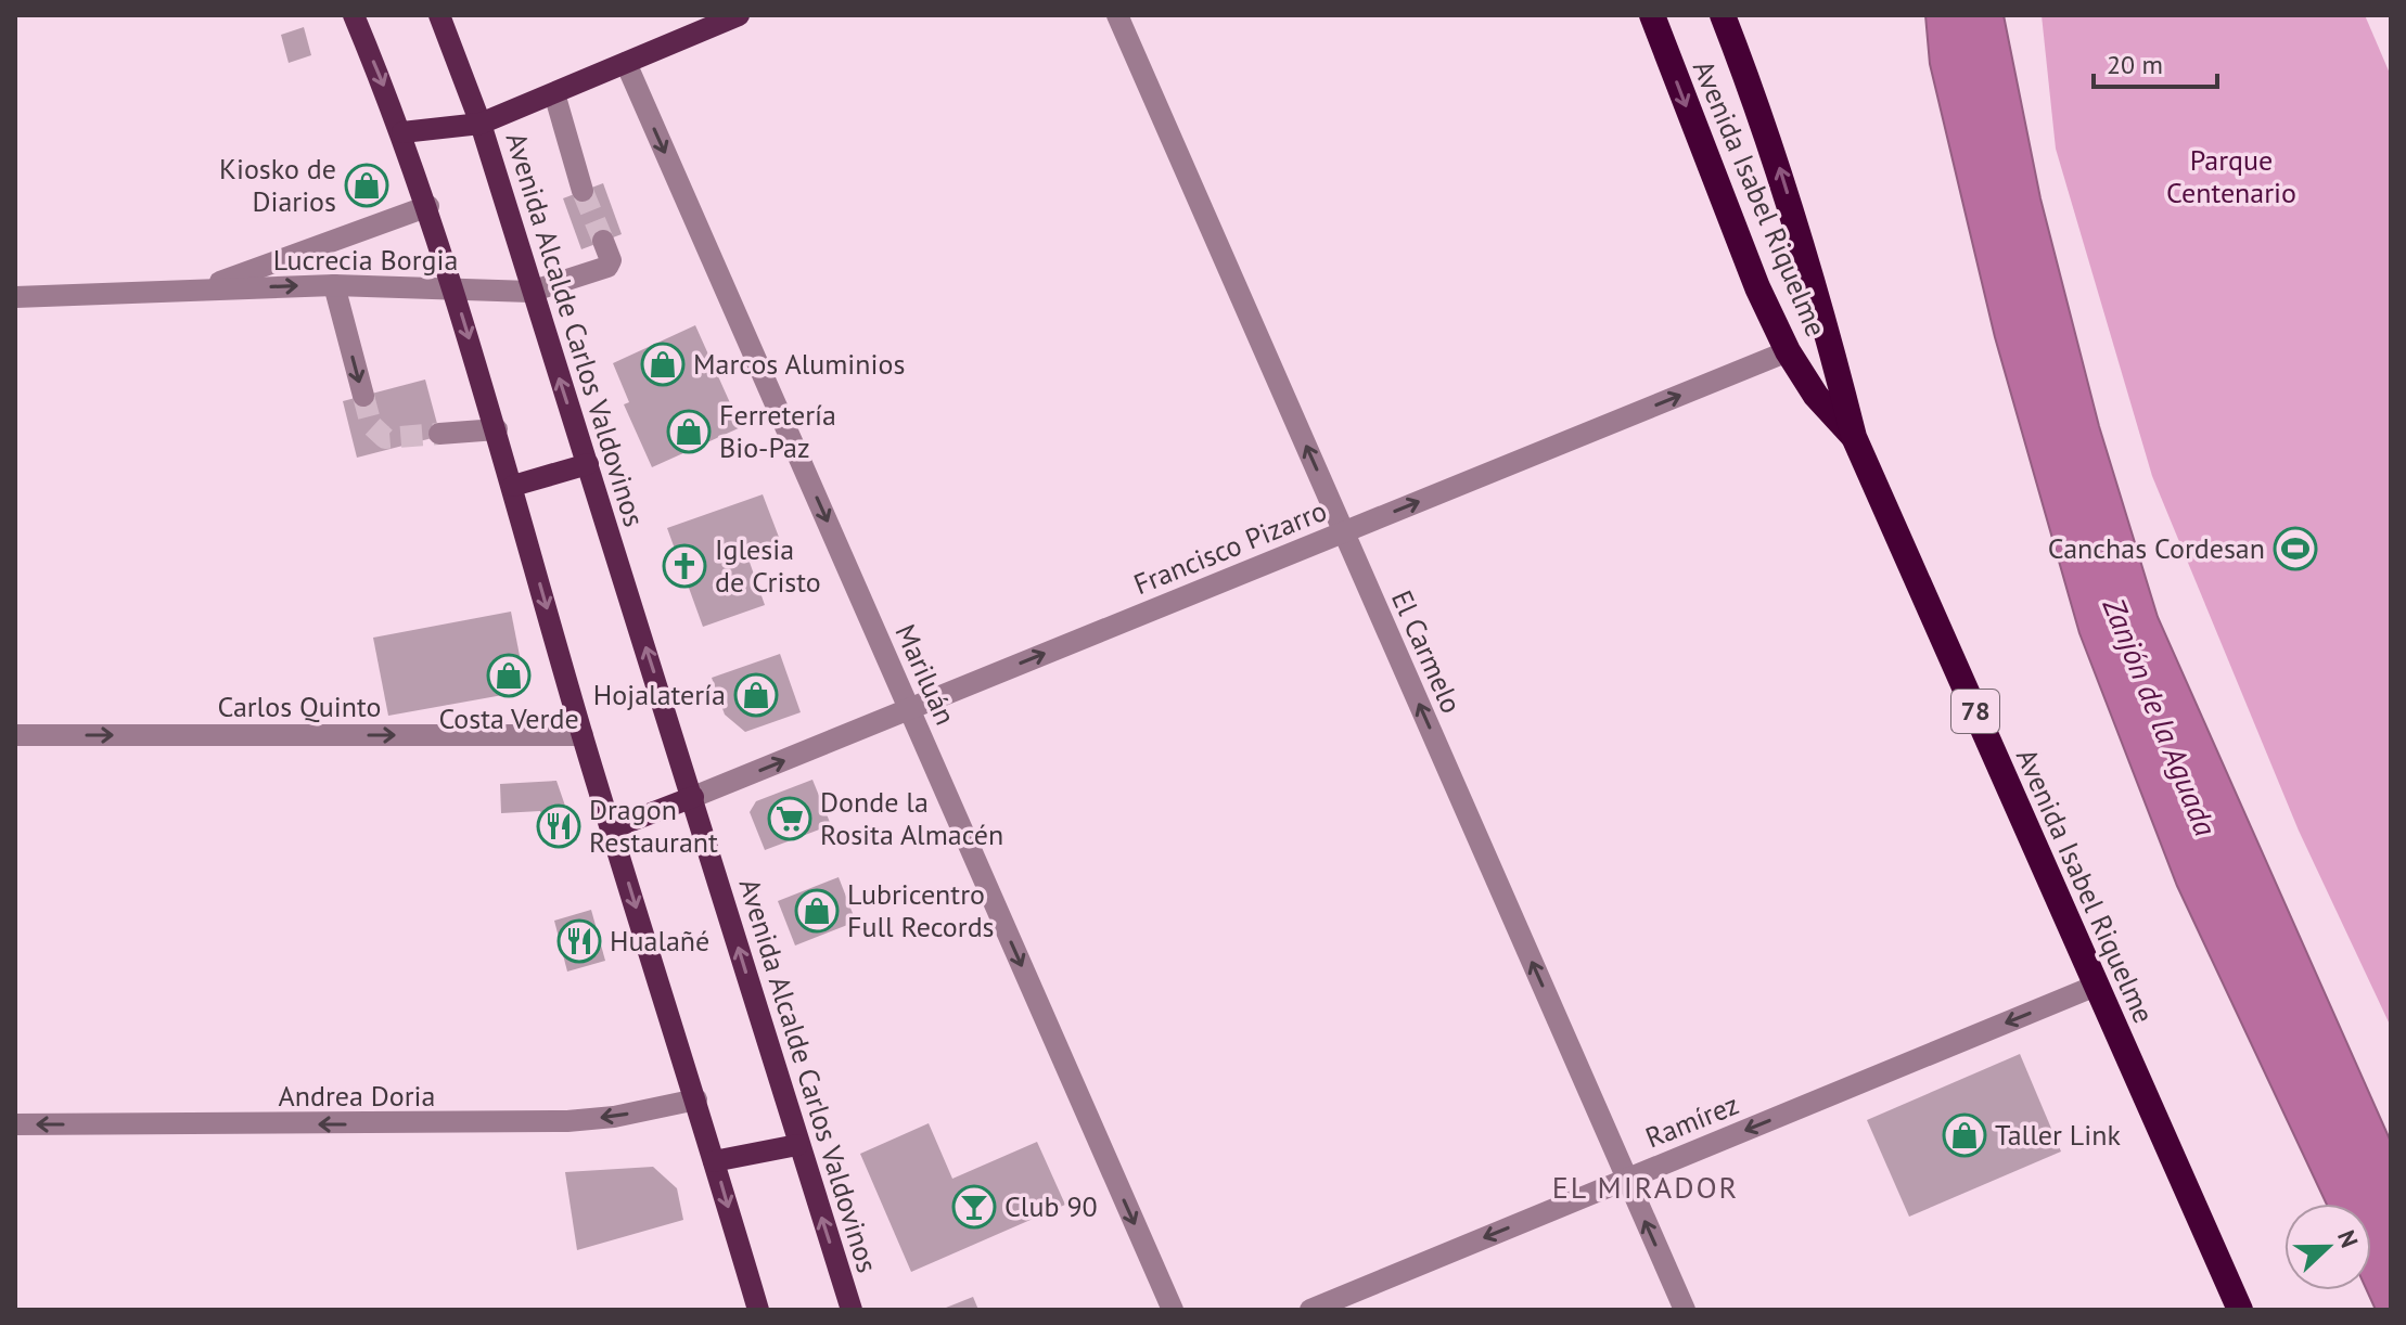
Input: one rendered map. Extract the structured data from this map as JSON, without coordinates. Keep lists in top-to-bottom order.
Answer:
{
  "streets": {
    "highway": ["Avenida Isabel Riquelme", "78"],
    "main road": ["Avenida Alcalde Carlos Valdovinos"],
    "street": [
      "Lucrecia Borgia",
      "Francisco Pizarro",
      "El Carmelo",
      "Mariluán",
      "Carlos Quinto",
      "Andrea Doria",
      "Ramírez"
    ]
  },
  "crossings": [
    ["Avenida Isabel Riquelme", "Francisco Pizarro"],
    ["Avenida Isabel Riquelme", "Ramírez"],
    ["Lucrecia Borgia", "Avenida Alcalde Carlos Valdovinos"],
    ["Avenida Alcalde Carlos Valdovinos", "Francisco Pizarro"],
    ["Francisco Pizarro", "El Carmelo"],
    ["Francisco Pizarro", "Mariluán"],
    ["El Carmelo", "Ramírez"]
  ],
  "one_way": [
    "Francisco Pizarro",
    "El Carmelo",
    "Mariluán",
    "Carlos Quinto",
    "Andrea Doria",
    "Ramírez"
  ],
  "districts": ["EL MIRADOR"],
  "water": ["Zanjón de la Aguada"],
  "parks": ["Parque Centenario"],
  "places": {
    "shop": [
      "Kiosko de Diarios",
      "Marcos Aluminios",
      "Ferretería Bio-Paz",
      "Costa Verde",
      "Hojalatería",
      "Lubricentro Full Records",
      "Taller Link"
    ],
    "sports": ["Canchas Cordesan"],
    "church": ["Iglesia de Cristo"],
    "supermarket": ["Donde la Rosita Almacén"],
    "restaurant": ["Dragon Restaurant", "Hualañé"],
    "bar": ["Club 90"]
  },
  "scale_bar": "20 m",
  "north": "right"
}
